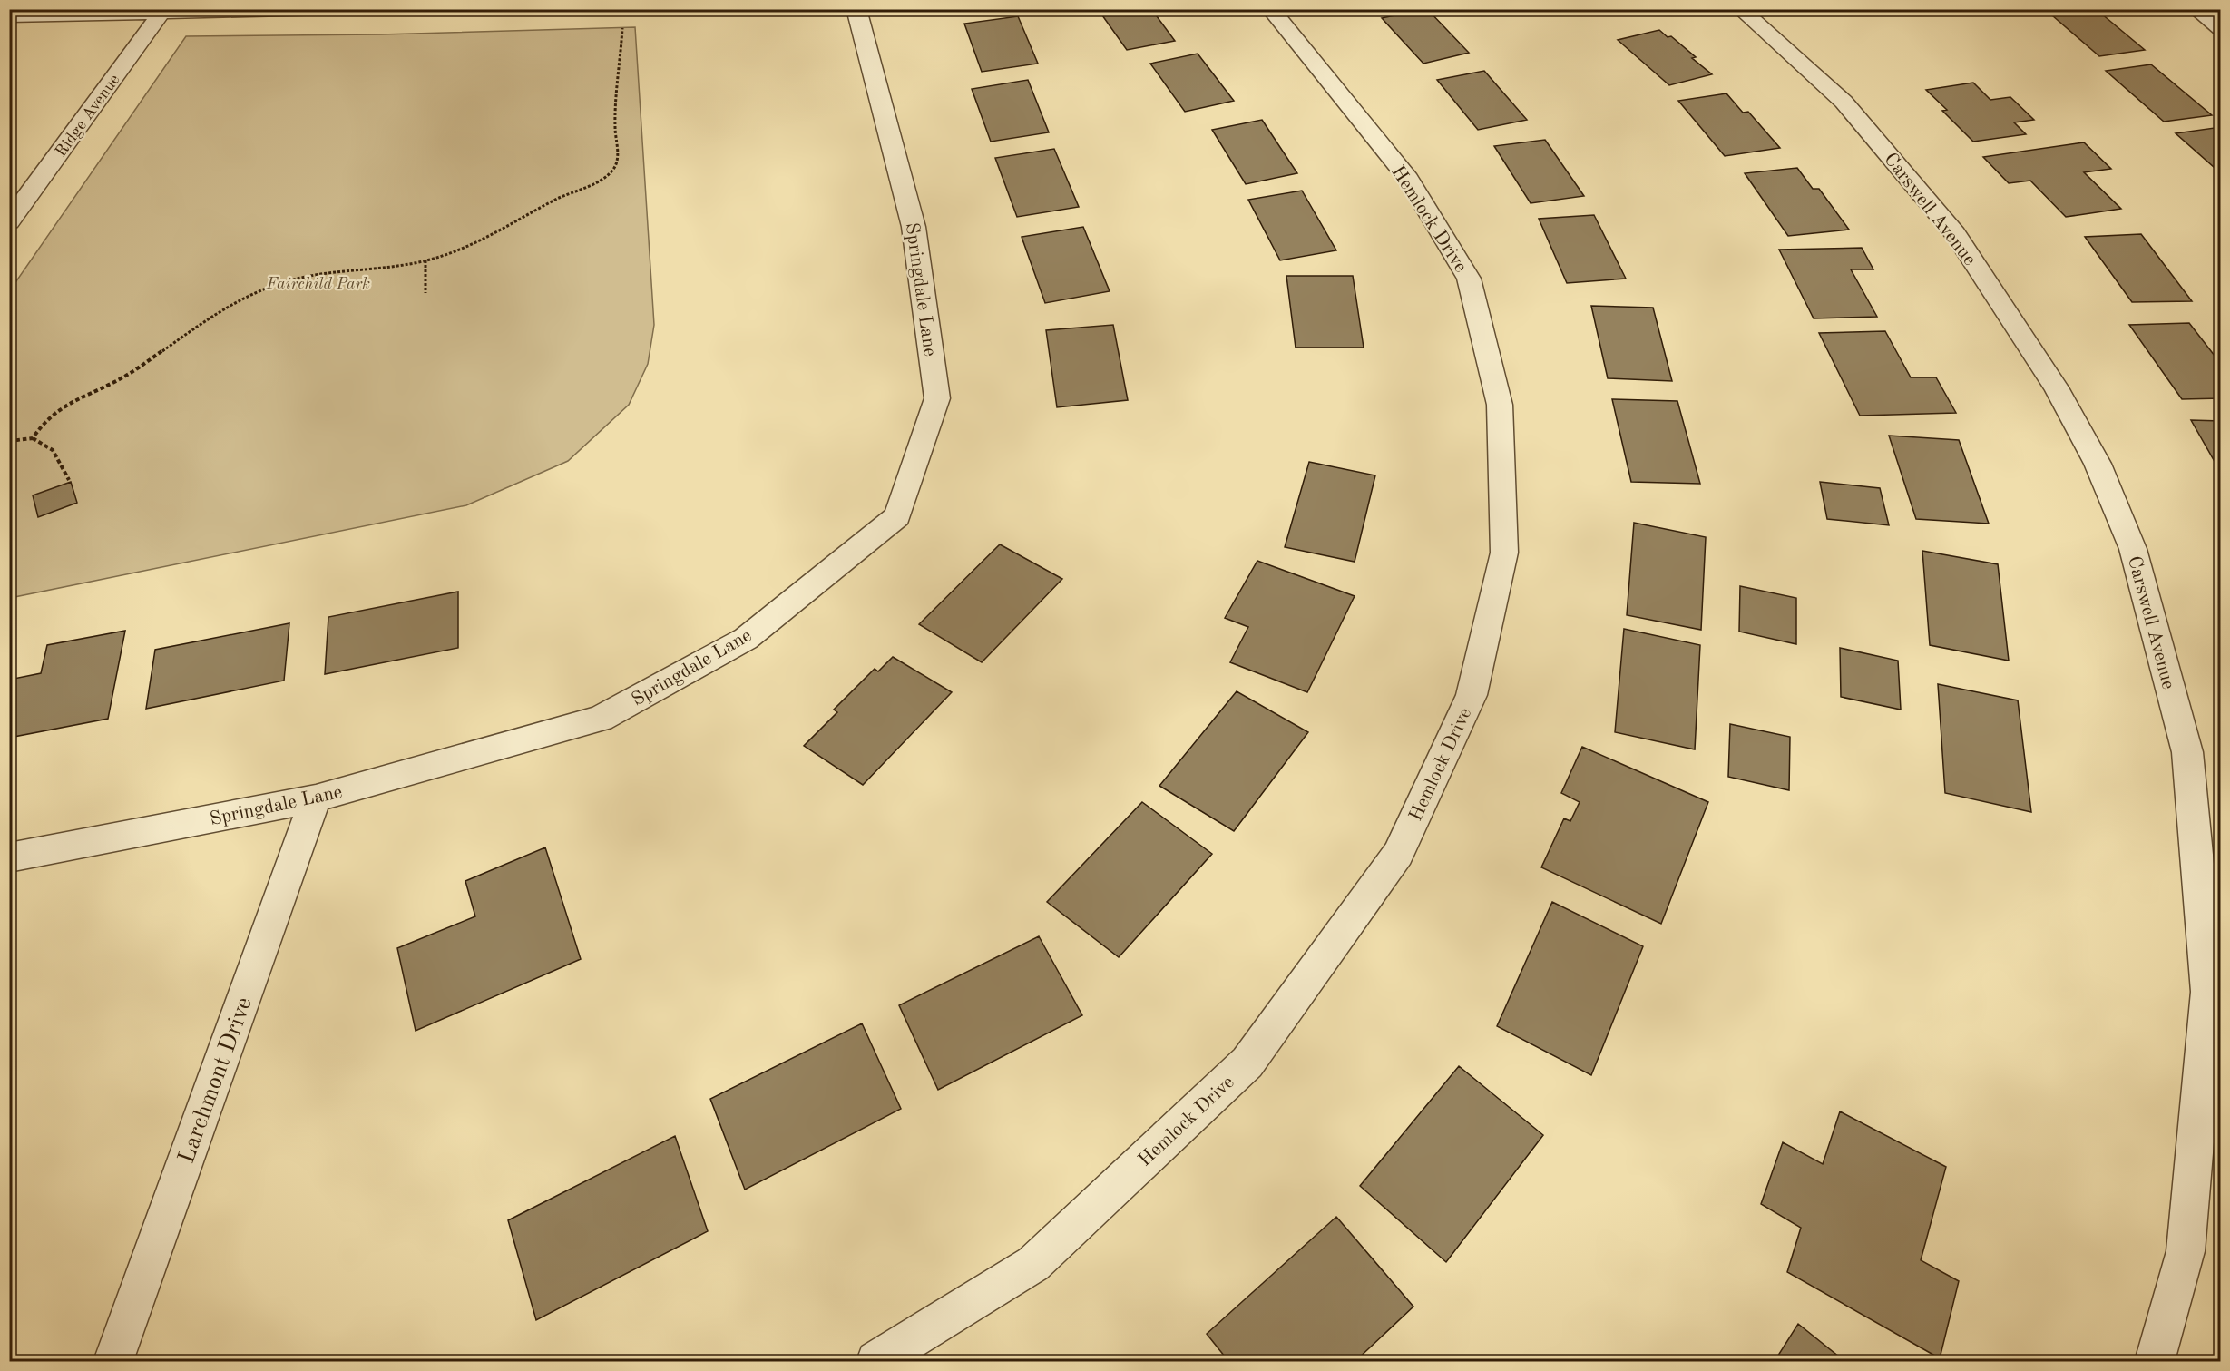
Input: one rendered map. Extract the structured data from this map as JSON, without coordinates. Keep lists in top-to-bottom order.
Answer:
{
  "streets": {
    "street": [
      "Ridge Avenue",
      "Carswell Avenue",
      "Hemlock Drive",
      "Springdale Lane",
      "Larchmont Drive"
    ]
  },
  "crossings": [
    ["Springdale Lane", "Larchmont Drive"]
  ],
  "parks": ["Fairchild Park"]
}
